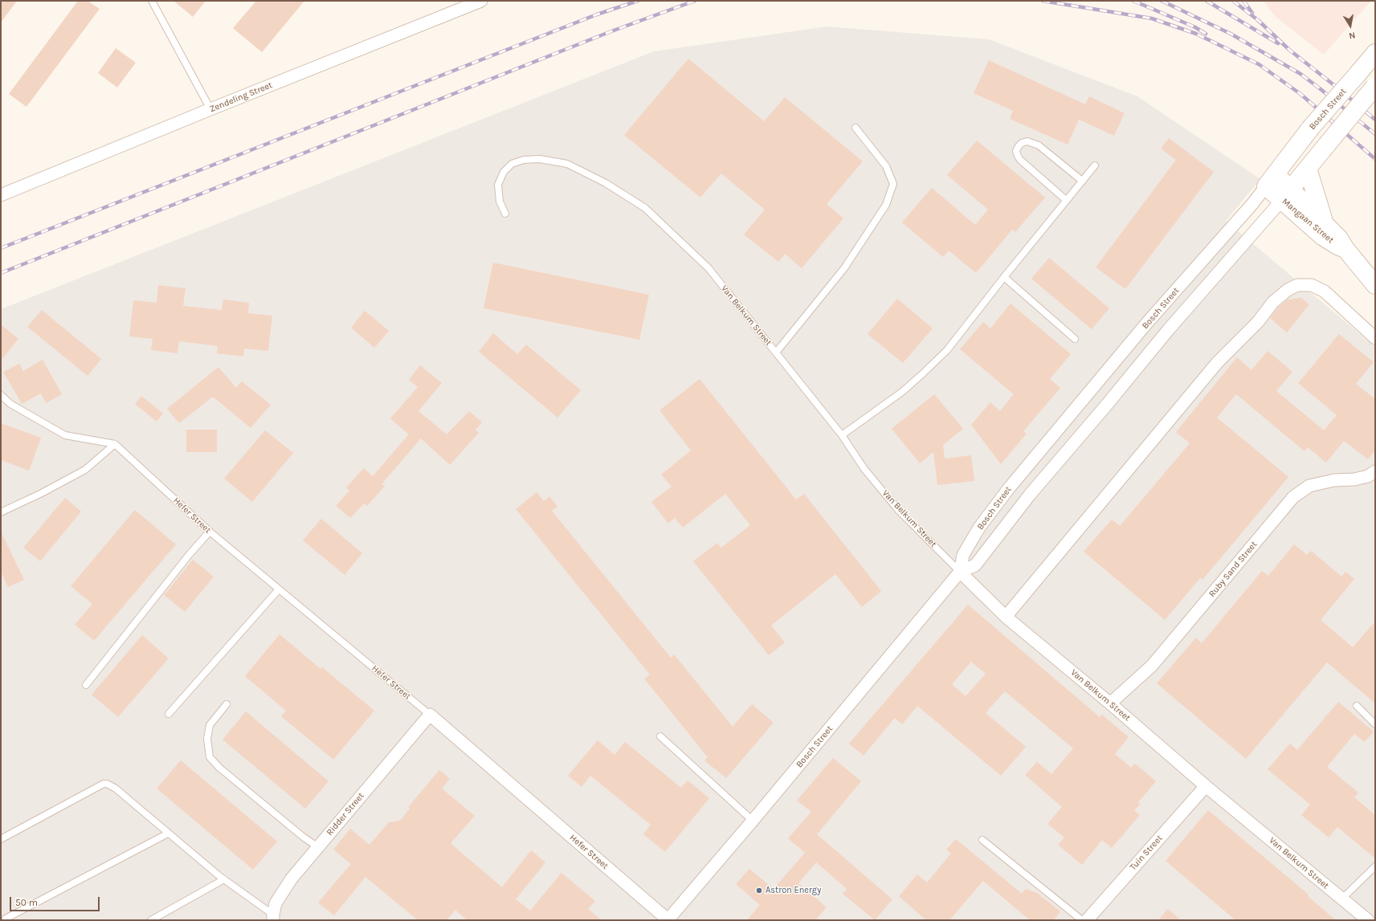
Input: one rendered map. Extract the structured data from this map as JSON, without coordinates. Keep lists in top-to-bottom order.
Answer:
{
  "streets": {
    "street": [
      "Zendeling Street",
      "Bosch Street",
      "Mangaan Street",
      "Van Belkum Street",
      "Hefer Street",
      "Ruby Sand Street",
      "Ridder Street",
      "Tuin Street"
    ]
  },
  "crossings": [
    ["Bosch Street", "Mangaan Street"],
    ["Bosch Street", "Van Belkum Street"],
    ["Bosch Street", "Hefer Street"],
    ["Van Belkum Street", "Ruby Sand Street"],
    ["Van Belkum Street", "Tuin Street"],
    ["Hefer Street", "Ridder Street"]
  ],
  "places": ["Astron Energy"],
  "scale_bar": "50 m",
  "north": "bottom"
}
